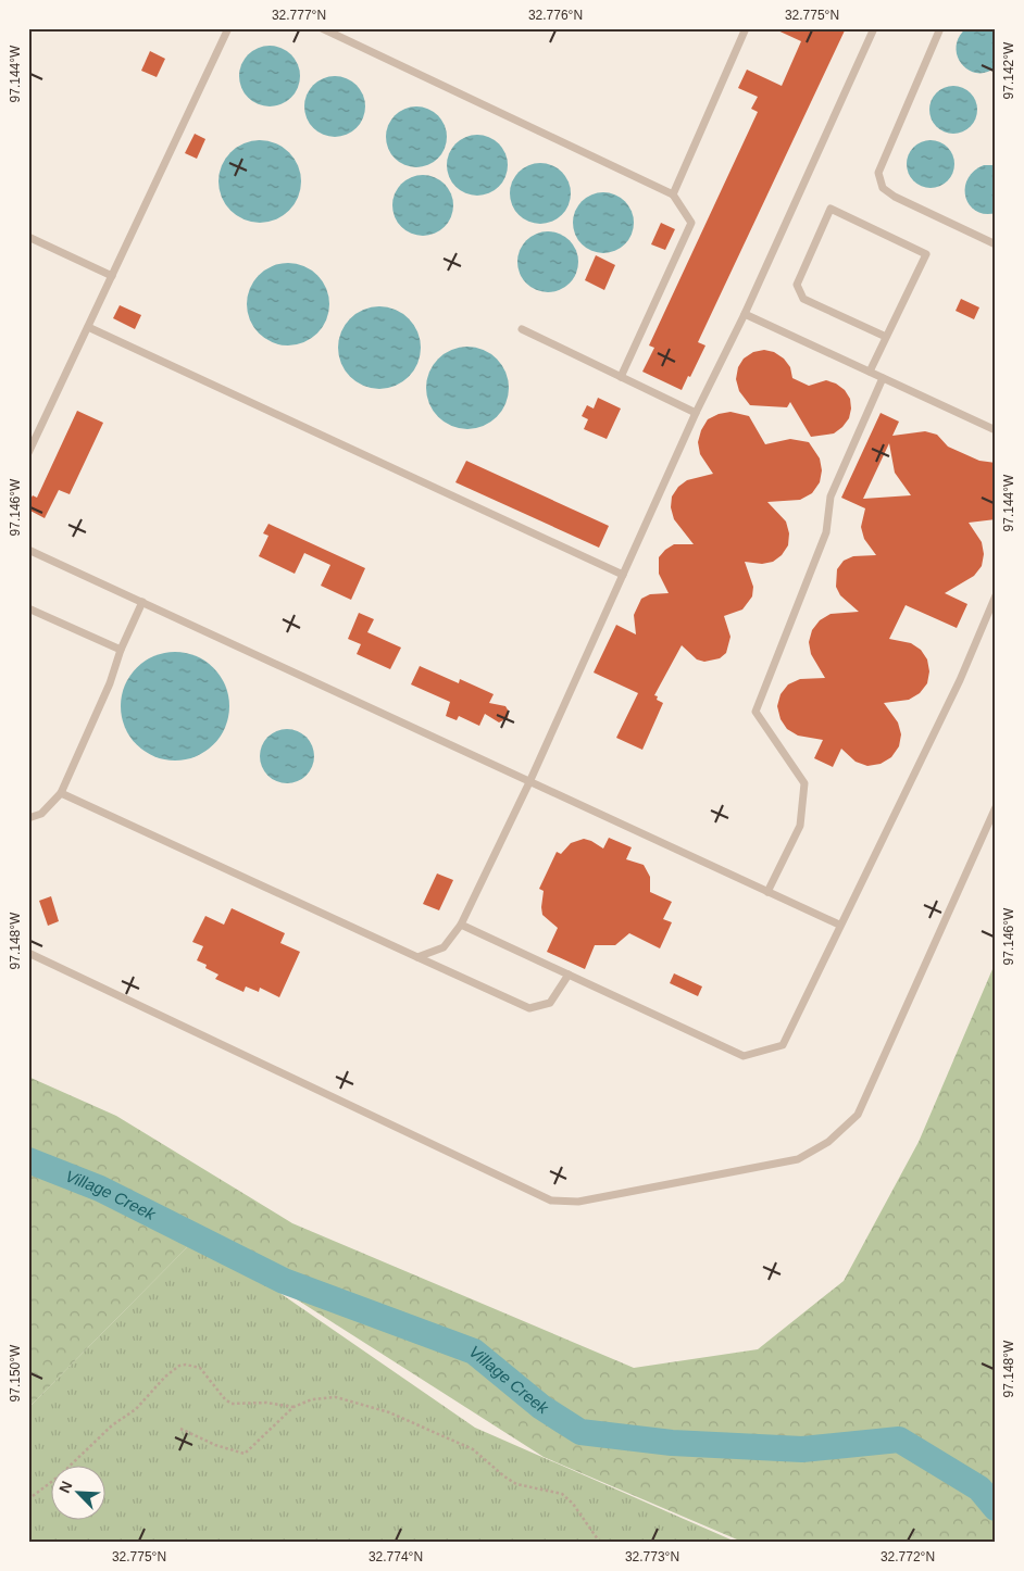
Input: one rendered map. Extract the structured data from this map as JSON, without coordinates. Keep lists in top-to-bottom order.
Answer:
{
  "water": ["Village Creek"],
  "north": "top left",
  "coordinates": [
    "32.777°N",
    "32.776°N",
    "32.775°N",
    "97.142°W",
    "97.144°W",
    "97.146°W",
    "97.148°W",
    "97.150°W",
    "32.774°N",
    "32.773°N",
    "32.772°N"
  ]
}
